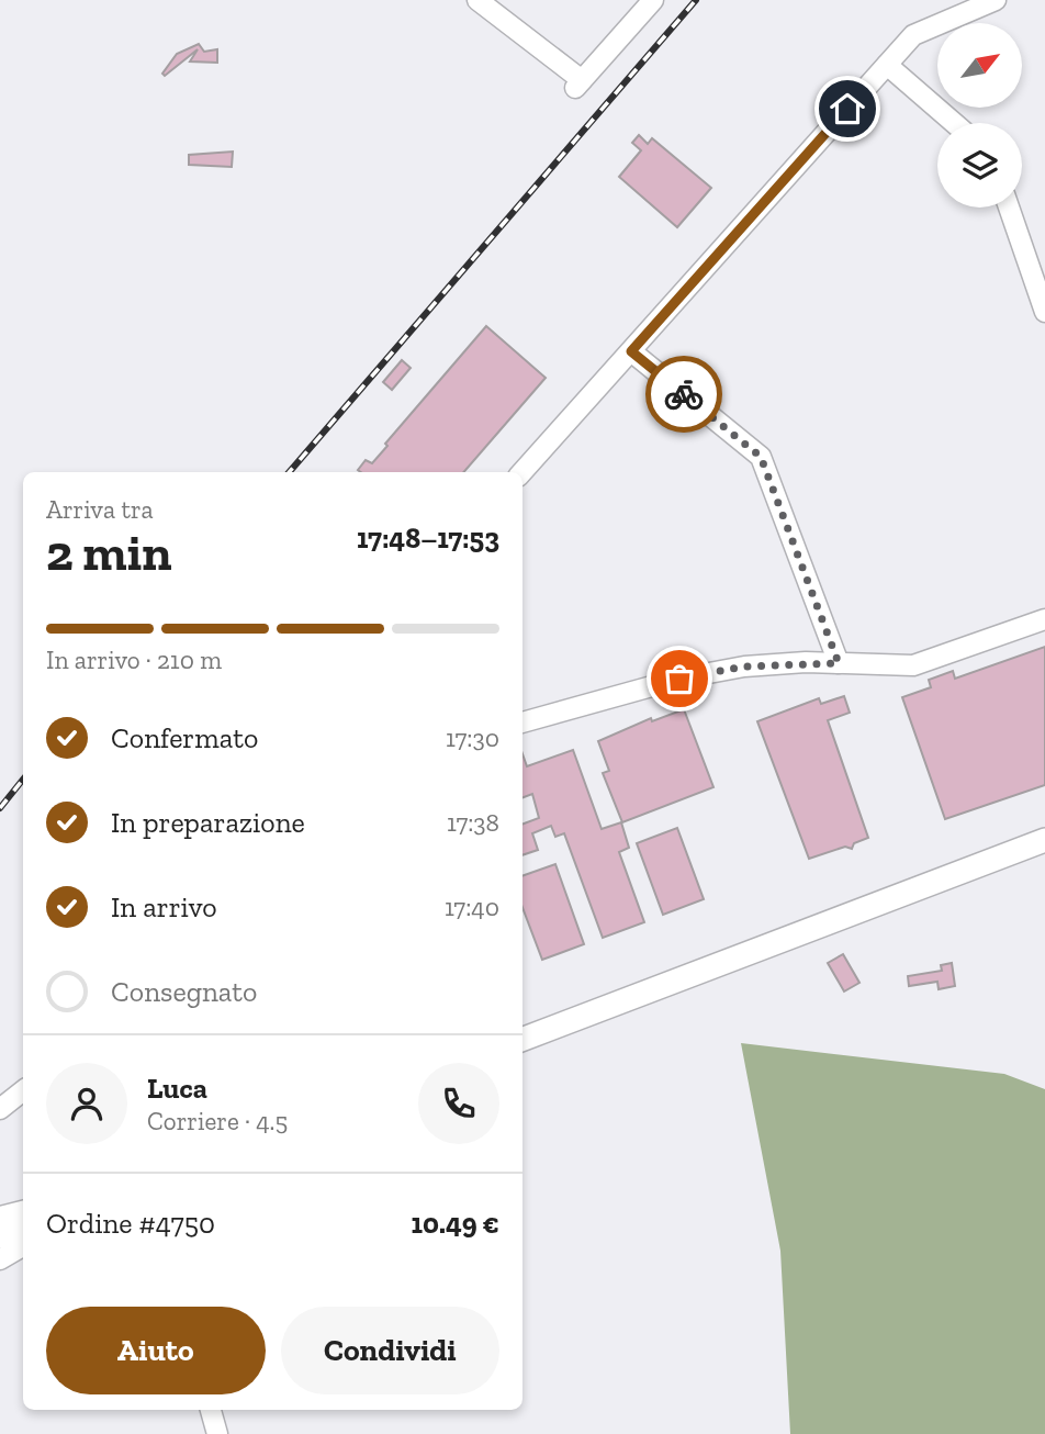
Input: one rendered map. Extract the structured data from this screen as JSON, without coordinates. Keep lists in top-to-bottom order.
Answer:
{
  "north": "top right",
  "page": {
    "heading": ["2 min", "Arriva tra", "17:48–17:53"],
    "panel": [
      "Luca",
      "Corriere · 4.5",
      "Ordine #4750",
      "10.49 €"
    ],
    "bar": "In arrivo · 210 m",
    "list": [
      ["Confermato", "17:30"],
      ["In preparazione", "17:38"],
      ["In arrivo", "17:40"],
      "Consegnato"
    ],
    "buttons": ["Aiuto", "Condividi"]
  }
}
